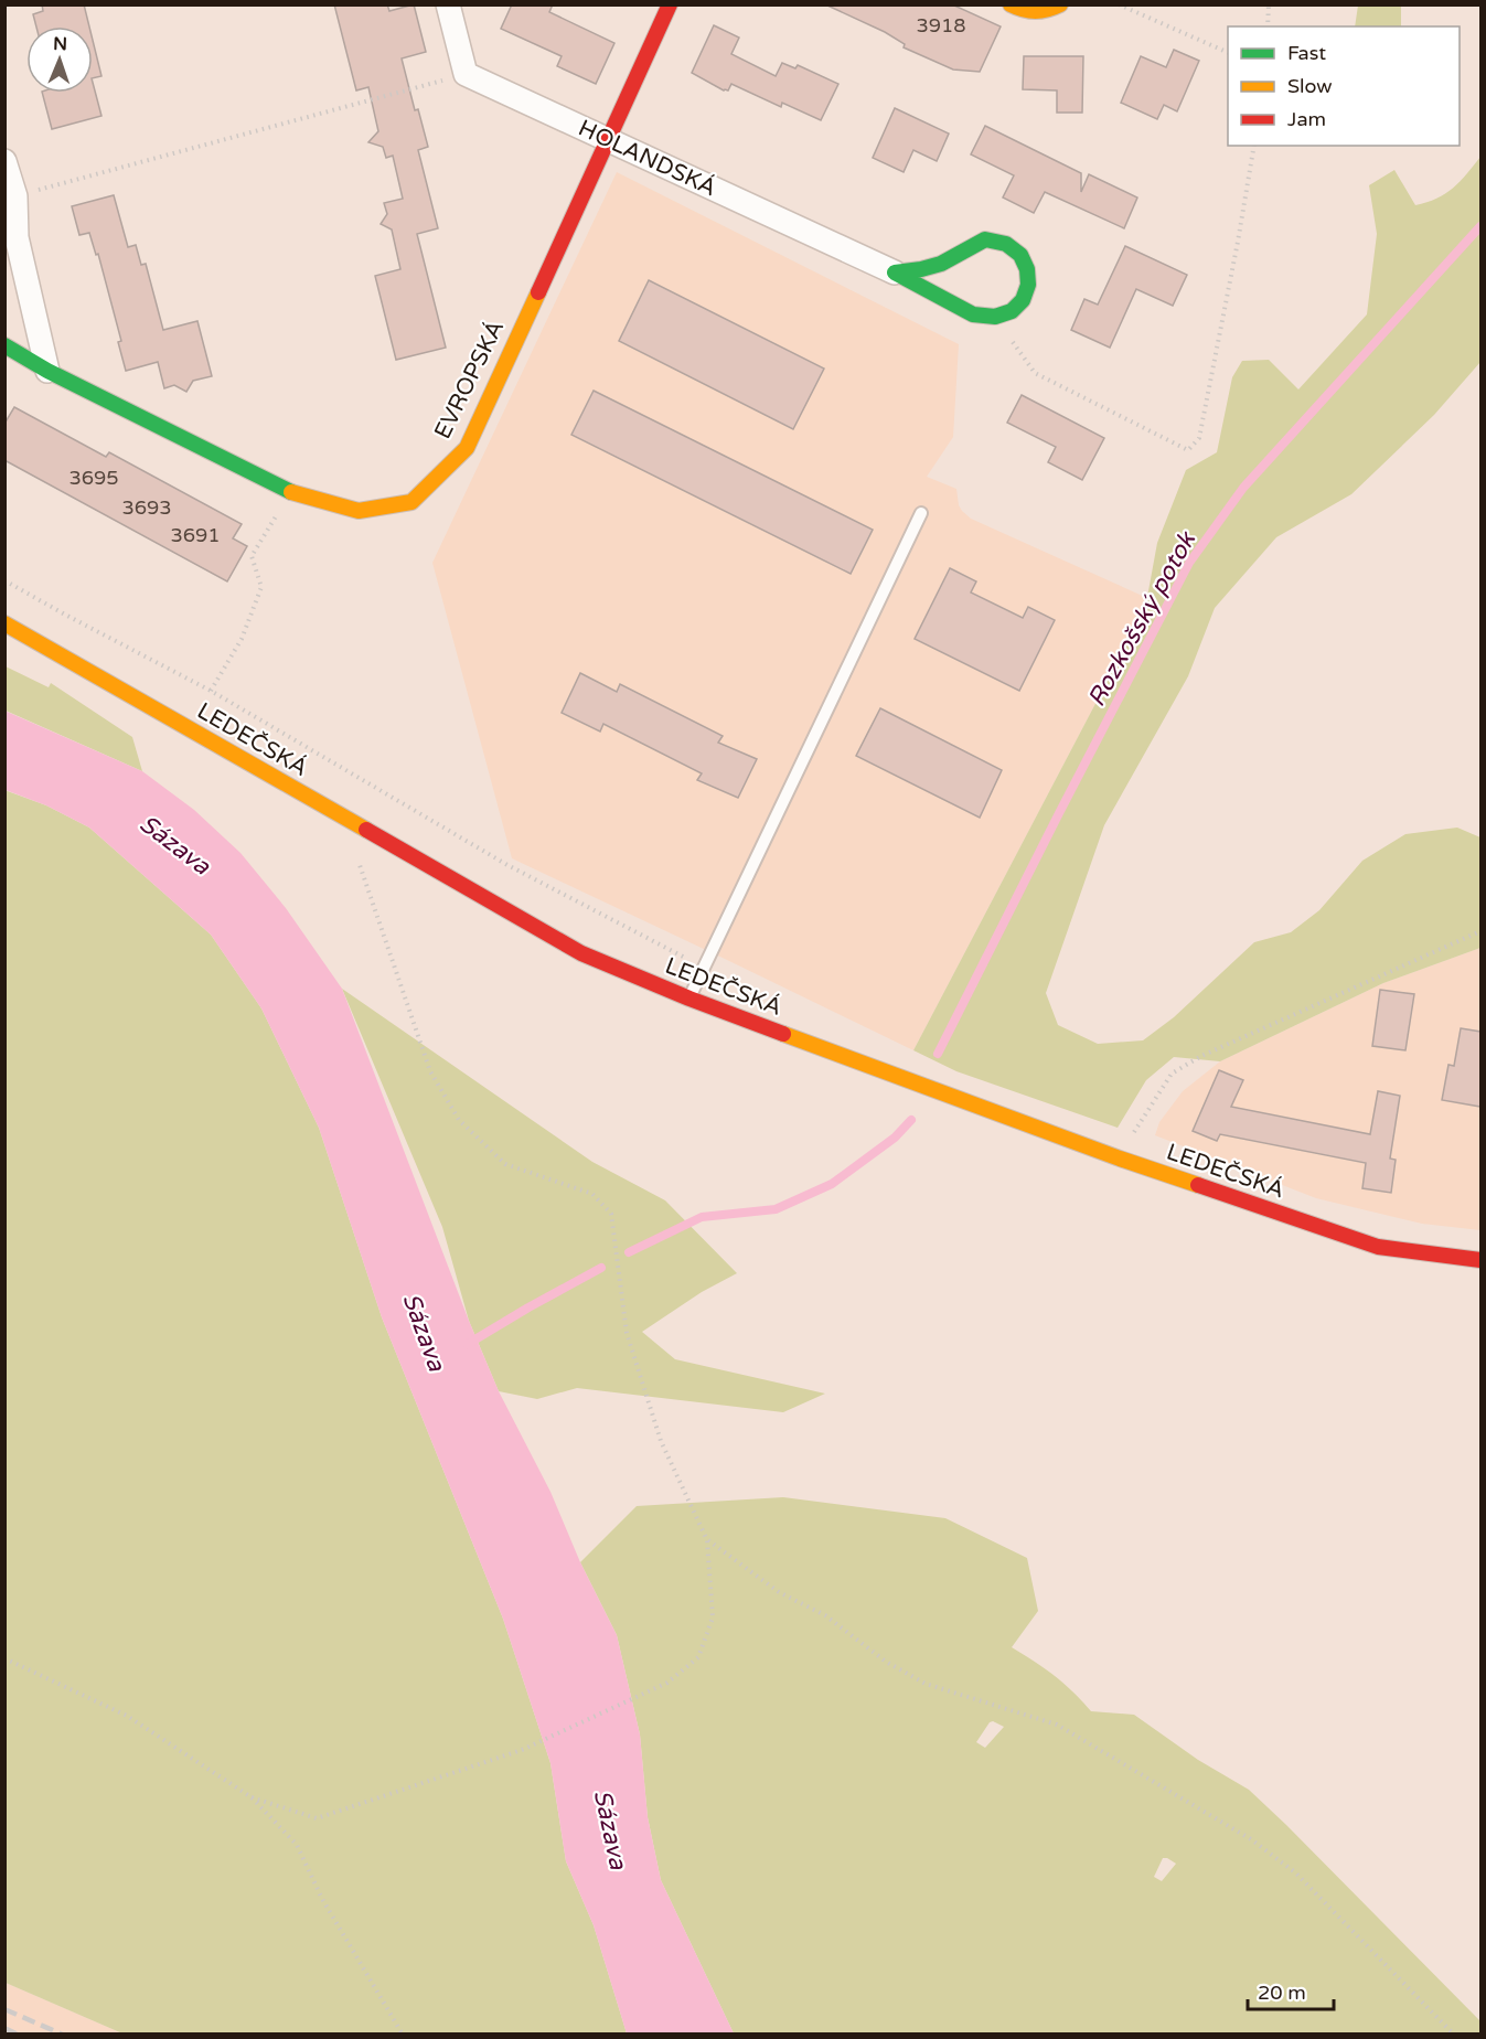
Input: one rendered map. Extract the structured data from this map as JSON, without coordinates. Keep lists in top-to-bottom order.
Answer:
{
  "streets": {
    "main road": ["HOLANDSKÁ", "EVROPSKÁ", "LEDEČSKÁ"]
  },
  "crossings": [
    ["HOLANDSKÁ", "EVROPSKÁ"]
  ],
  "water": ["Rozkošský potok", "Sázava"],
  "house_numbers": [
    "3918",
    "3695",
    "3693",
    "3691"
  ],
  "legend": ["Fast", "Slow", "Jam"],
  "scale_bar": "20 m",
  "north": "top"
}
